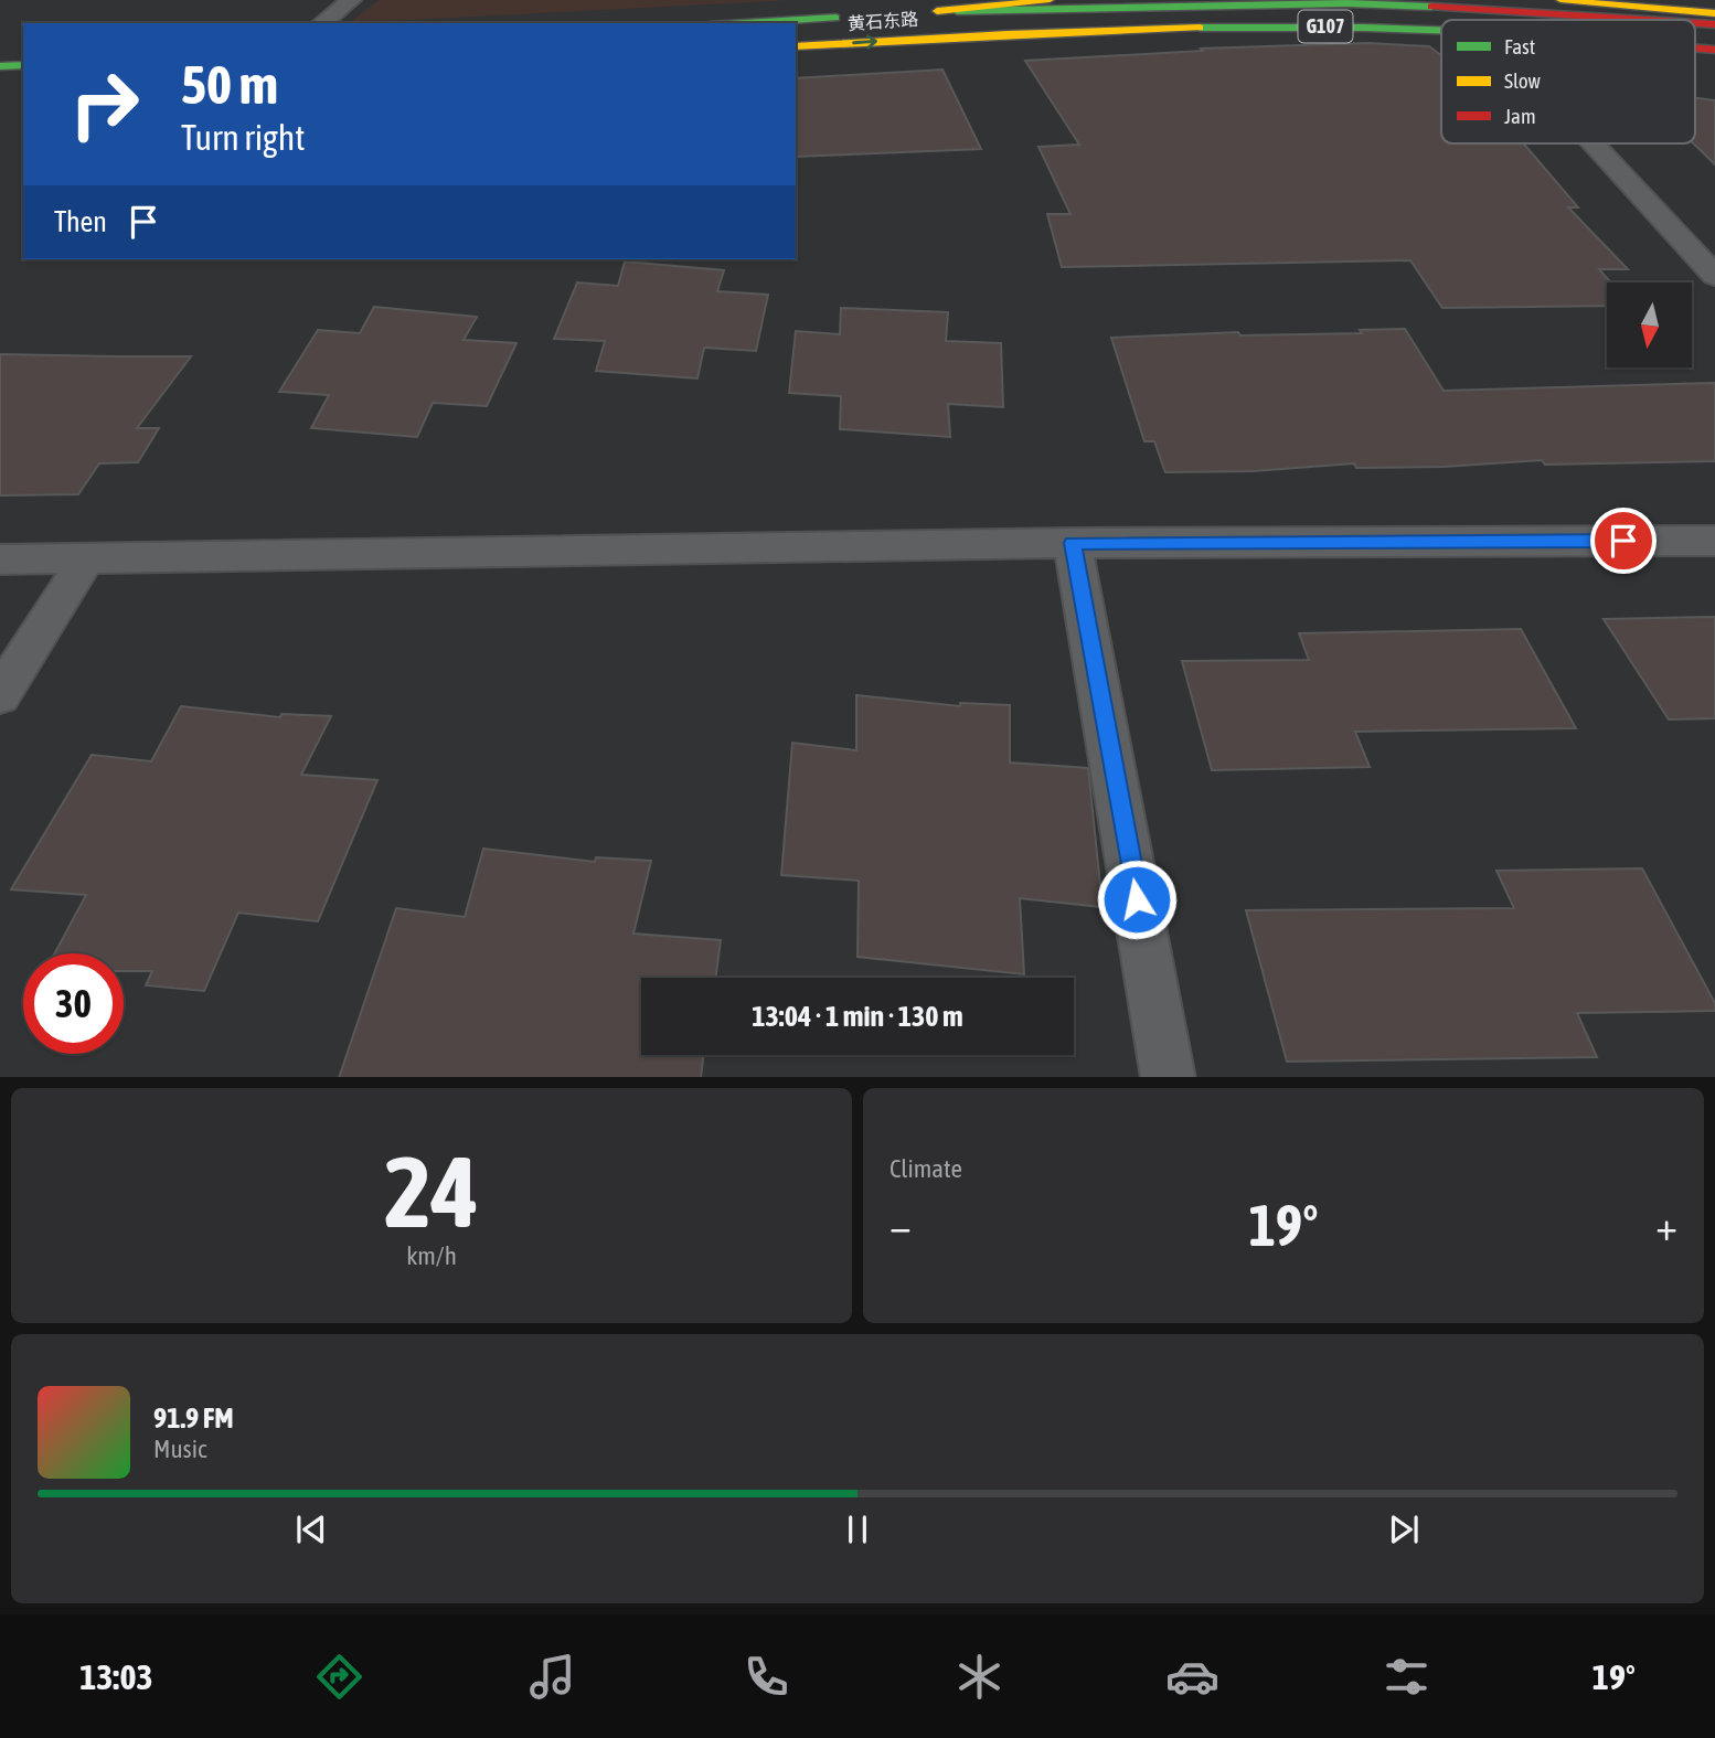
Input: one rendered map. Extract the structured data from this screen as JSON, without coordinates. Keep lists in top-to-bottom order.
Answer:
{
  "streets": {
    "main road": ["黄石东路", "G107"]
  },
  "crossings": [
    ["黄石东路", "G107"]
  ],
  "legend": ["Fast", "Slow", "Jam"],
  "north": "bottom",
  "page": {
    "turn": ["50 m", "Turn right"],
    "then": "Then",
    "limit": "30",
    "trip": "13:04 · 1 min · 130 m",
    "tile": [
      ["24", "km/h"],
      "Climate"
    ],
    "heat": ["−", "19°", "+"],
    "song": ["91.9 FM", "Music"],
    "tabs": ["13:03", "19°"]
  }
}
